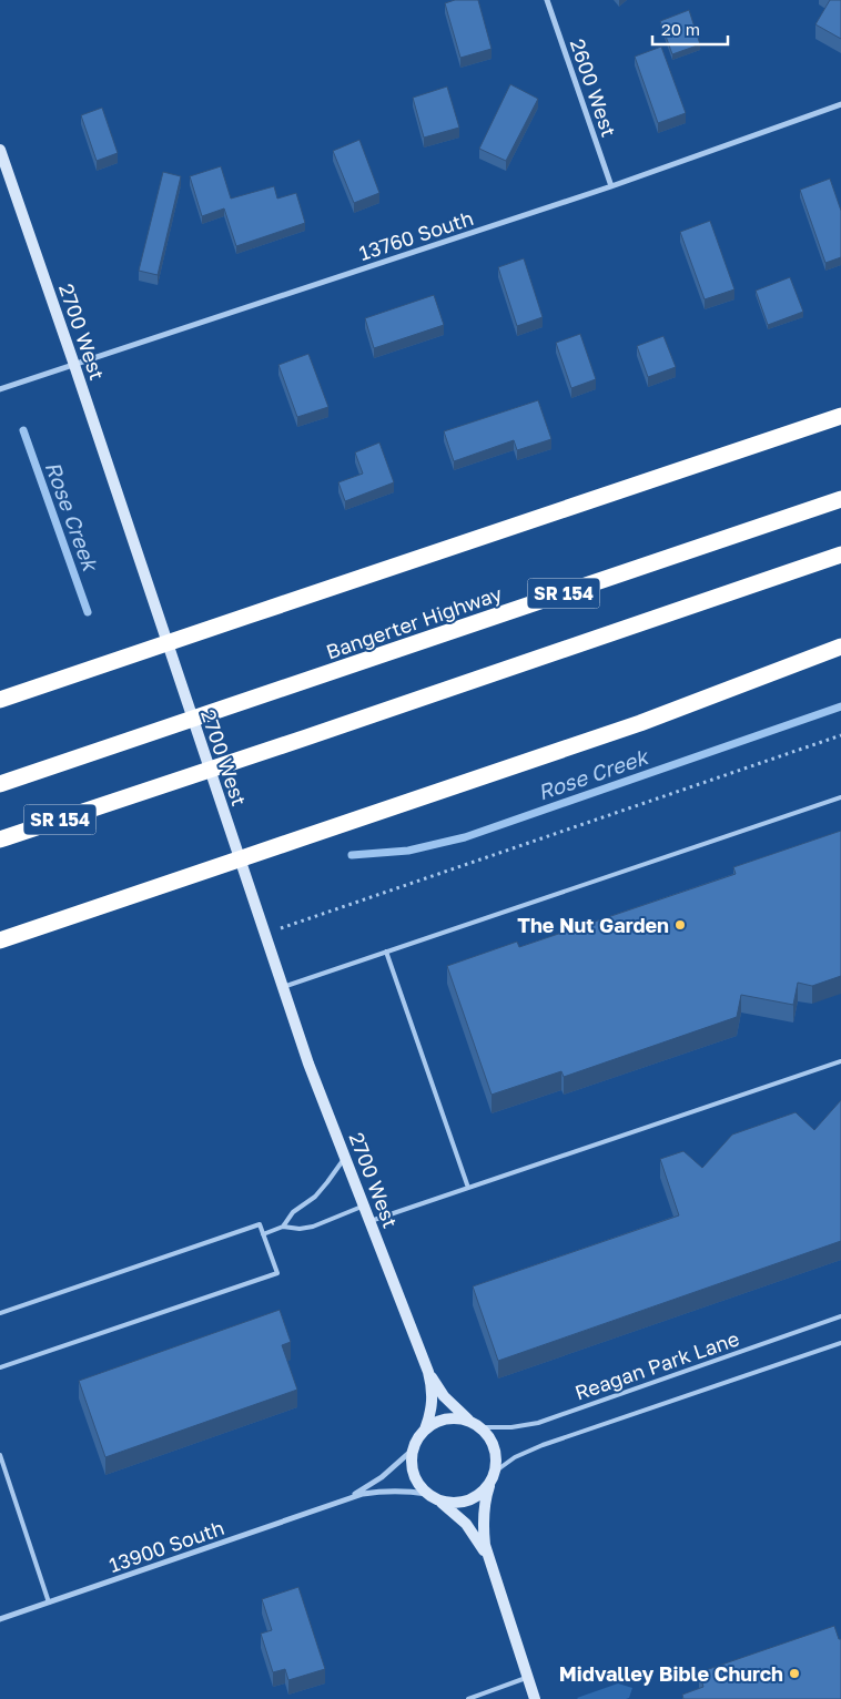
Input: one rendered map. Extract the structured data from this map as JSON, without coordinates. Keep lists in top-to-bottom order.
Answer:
{
  "streets": {
    "highway": ["SR 154", "Bangerter Highway"],
    "main road": ["2700 West"],
    "street": ["2600 West", "13760 South", "13900 South"],
    "lane": ["Reagan Park Lane"]
  },
  "crossings": [
    ["2600 West", "13760 South"],
    ["13760 South", "2700 West"],
    ["2700 West", "Reagan Park Lane"],
    ["2700 West", "13900 South"],
    ["Reagan Park Lane", "13900 South"]
  ],
  "water": ["Rose Creek"],
  "places": ["The Nut Garden", "Midvalley Bible Church"],
  "scale_bar": "20 m"
}
